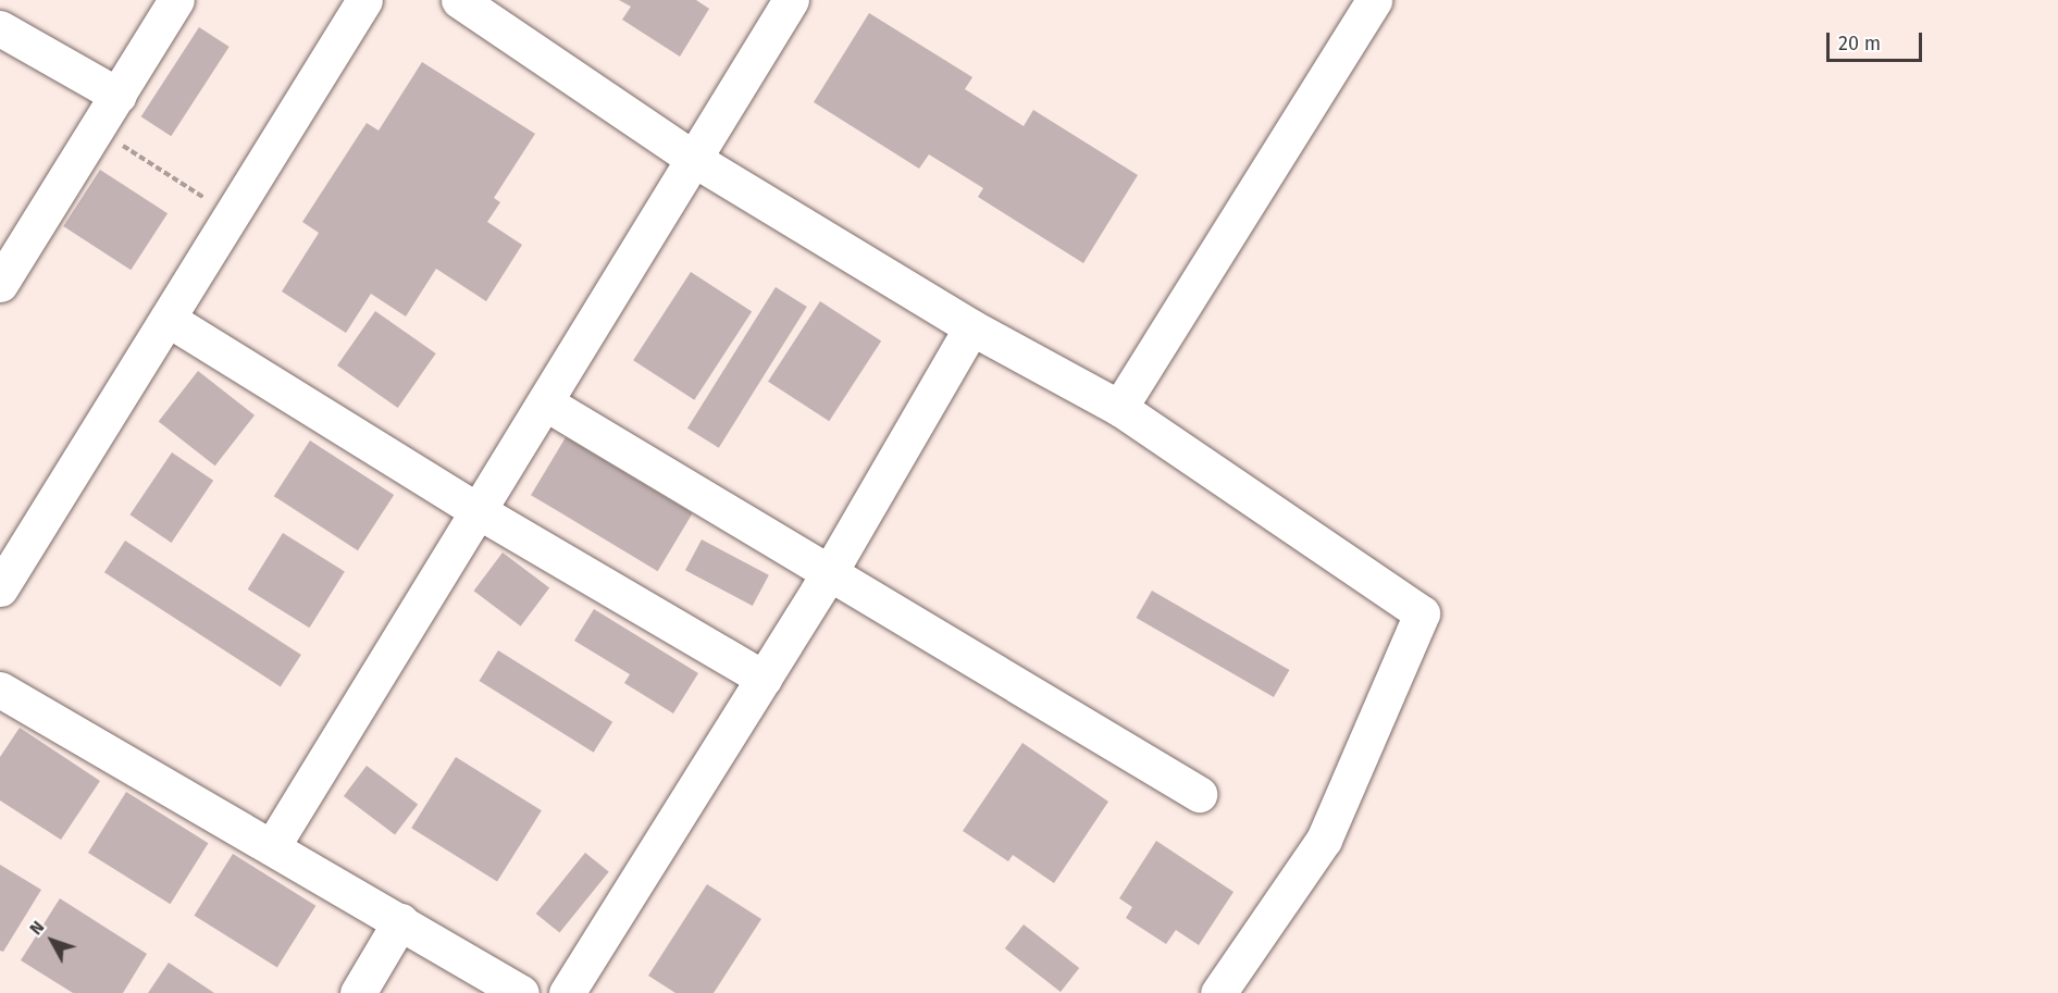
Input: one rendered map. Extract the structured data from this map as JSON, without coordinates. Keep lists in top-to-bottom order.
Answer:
{
  "scale_bar": "20 m",
  "north": "top left"
}
